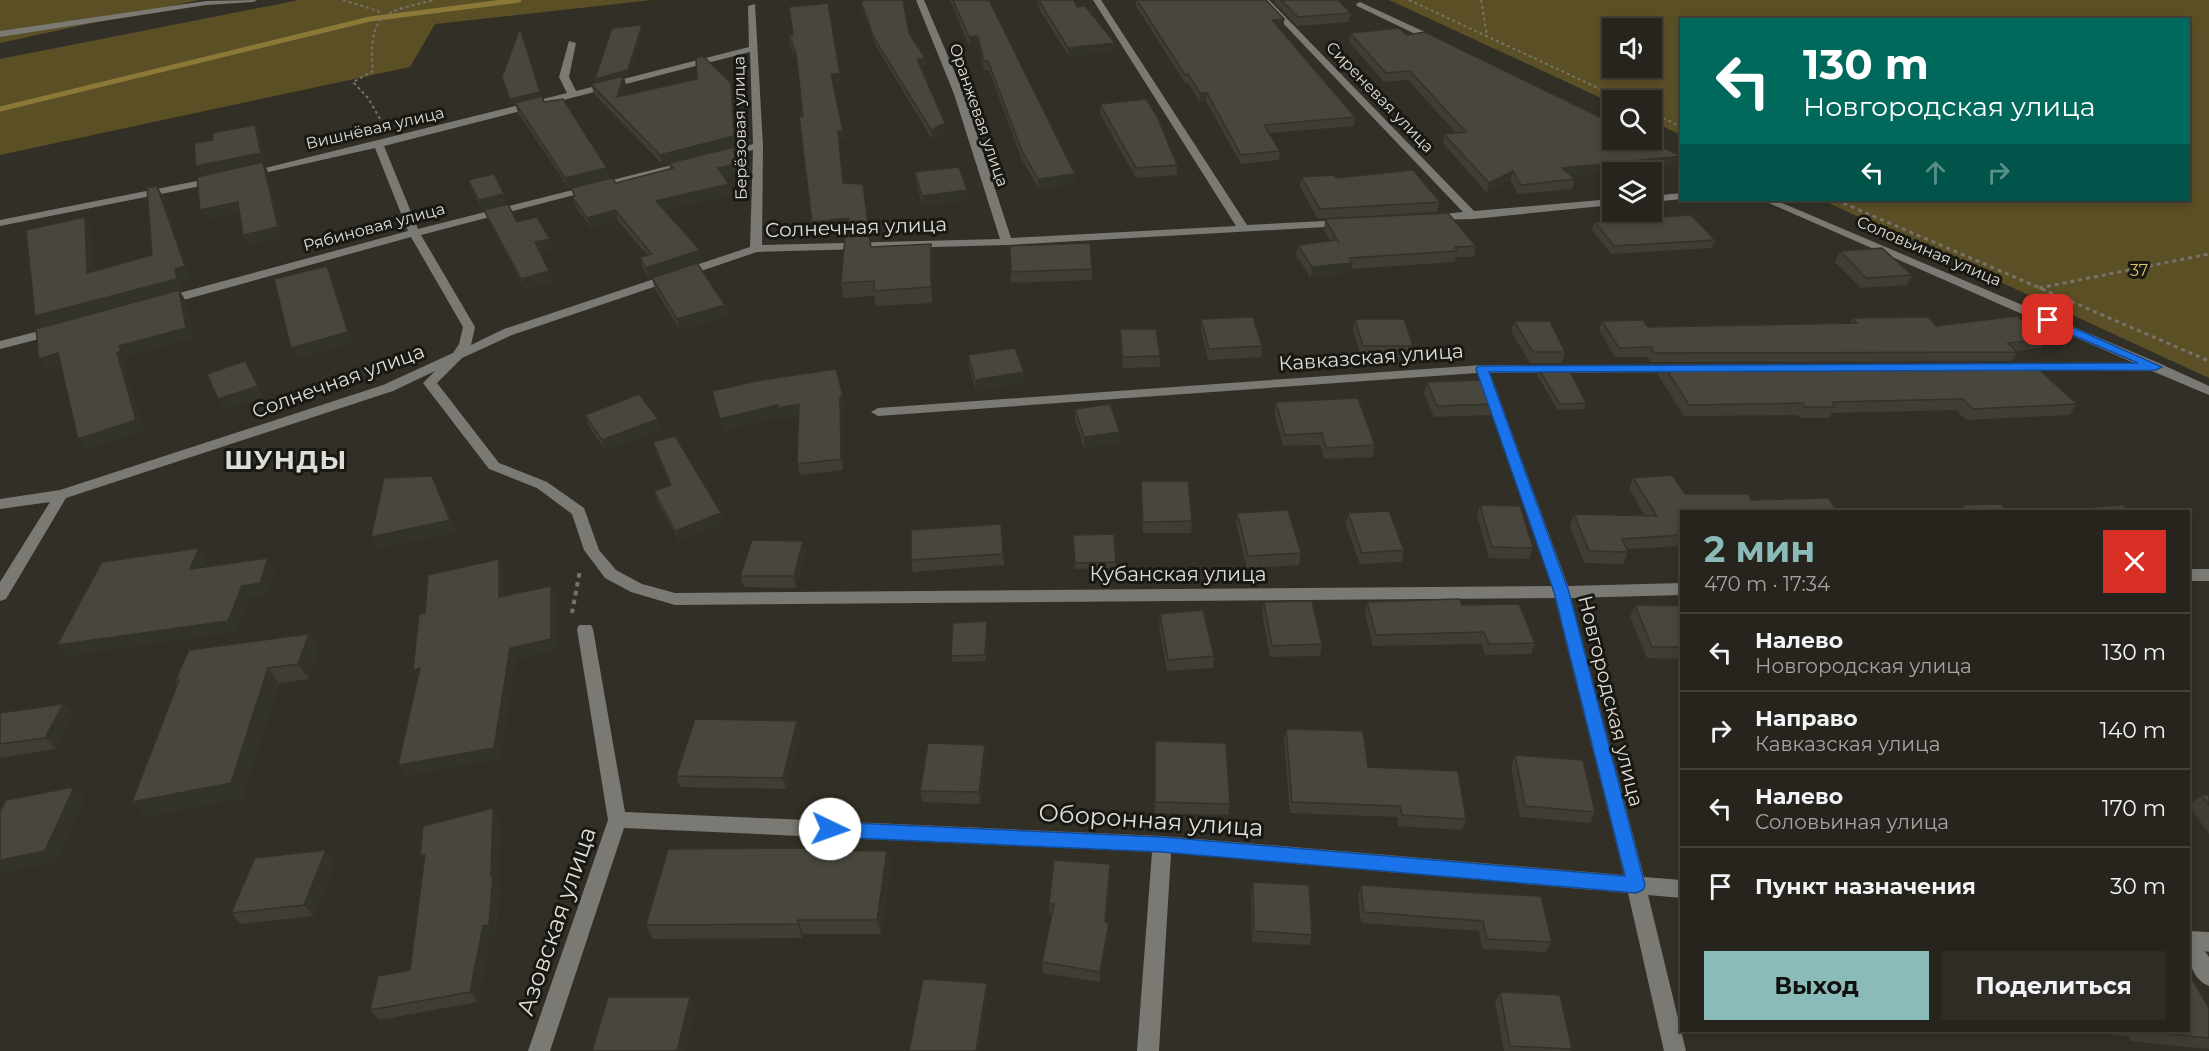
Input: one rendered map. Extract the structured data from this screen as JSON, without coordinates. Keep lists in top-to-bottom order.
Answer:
{
  "streets": {
    "street": [
      "Сиреневая улица",
      "Оранжевая улица",
      "Вишнёвая улица",
      "Берёзовая улица",
      "Рябиновая улица",
      "Солнечная улица",
      "Соловьиная улица",
      "Кавказская улица",
      "Кубанская улица",
      "Новгородская улица",
      "Оборонная улица",
      "Азовская улица"
    ]
  },
  "crossings": [
    ["Оранжевая улица", "Солнечная улица"],
    ["Вишнёвая улица", "Берёзовая улица"],
    ["Берёзовая улица", "Рябиновая улица"],
    ["Берёзовая улица", "Солнечная улица"],
    ["Кавказская улица", "Новгородская улица"],
    ["Кубанская улица", "Новгородская улица"],
    ["Новгородская улица", "Оборонная улица"],
    ["Оборонная улица", "Азовская улица"]
  ],
  "districts": ["ШУНДЫ"],
  "parks": ["37"],
  "page": {
    "turn": ["130 m", "Новгородская улица"],
    "heading": ["2 мин", "470 m · 17:34"],
    "list": [
      {
        "name": "Налево",
        "note": "Новгородская улица",
        "value": "130 m"
      },
      {
        "name": "Направо",
        "note": "Кавказская улица",
        "value": "140 m"
      },
      {
        "name": "Налево",
        "note": "Соловьиная улица",
        "value": "170 m"
      },
      {
        "name": "Пункт назначения",
        "value": "30 m"
      }
    ],
    "buttons": ["Выход", "Поделиться"]
  }
}
